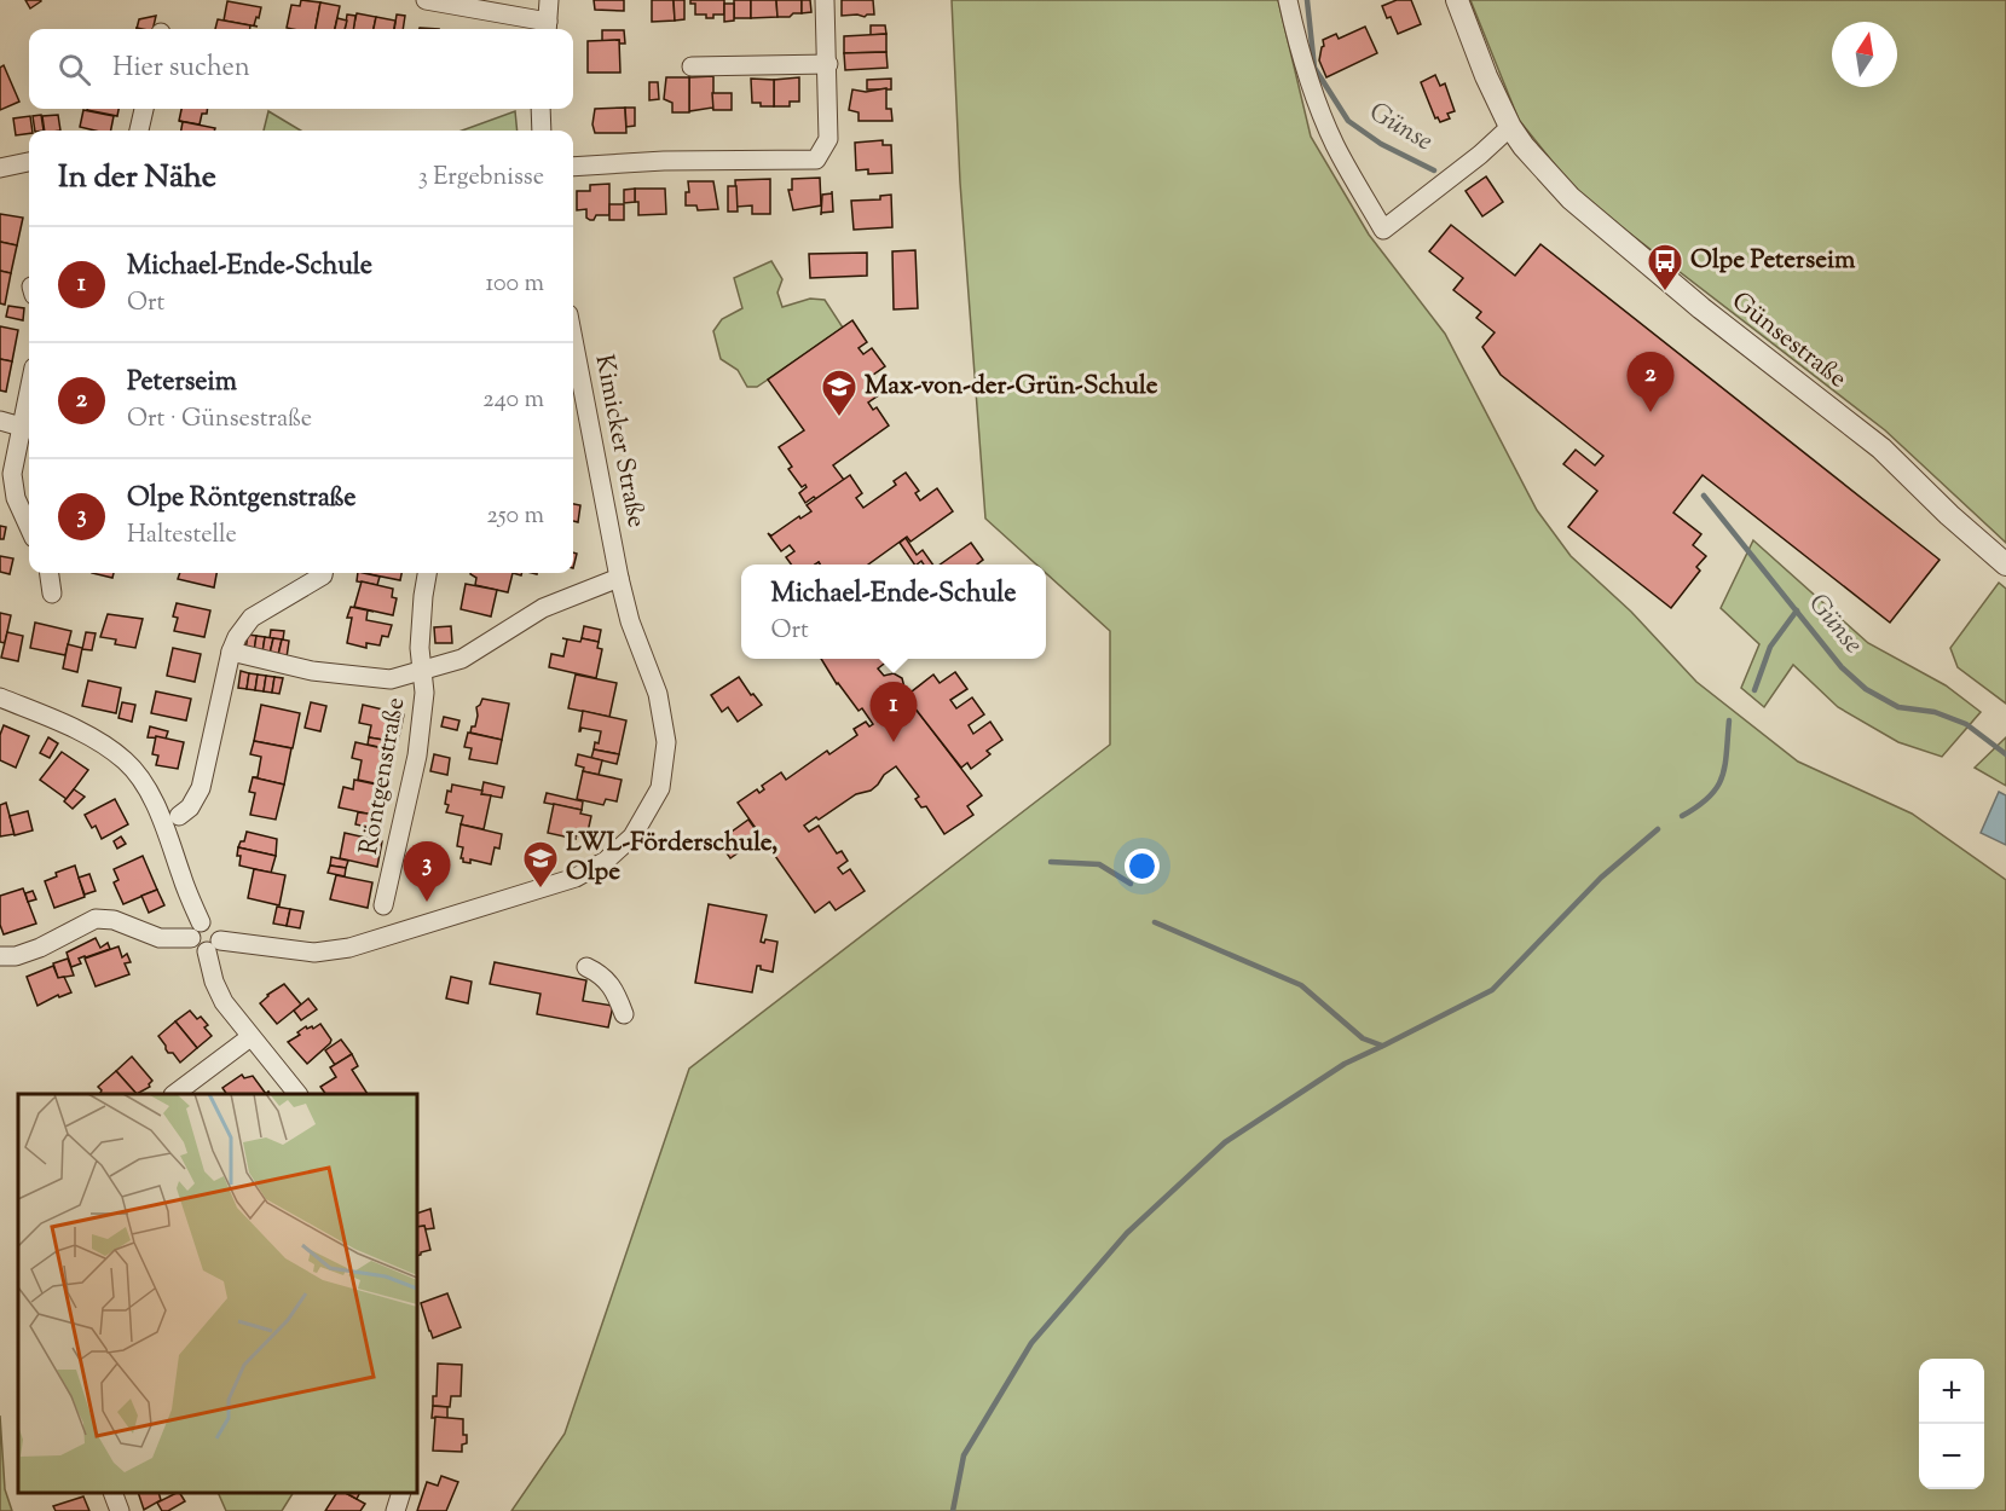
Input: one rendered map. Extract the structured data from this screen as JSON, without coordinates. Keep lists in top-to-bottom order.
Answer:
{
  "streets": {
    "street": ["Günsestraße", "Kimicker Straße", "Röntgenstraße"]
  },
  "water": ["Günse"],
  "places": {
    "bus stop": ["Olpe Peterseim"],
    "school or university": ["Max-von-der-Grün-Schule", "LWL-Förderschule, Olpe"]
  },
  "north": "top",
  "page": {
    "search": "Hier suchen",
    "heading": ["In der Nähe", "3 Ergebnisse"],
    "list": [
      {
        "mark": "1",
        "name": "Michael-Ende-Schule",
        "note": "Ort",
        "value": "100 m"
      },
      {
        "mark": "2",
        "name": "Peterseim",
        "note": "Ort · Günsestraße",
        "value": "240 m"
      },
      {
        "mark": "3",
        "name": "Olpe Röntgenstraße",
        "note": "Haltestelle",
        "value": "250 m"
      }
    ],
    "pins": ["2", "1", "3"],
    "popup": ["Michael-Ende-Schule", "Ort"],
    "map_buttons": ["+", "−"]
  }
}
